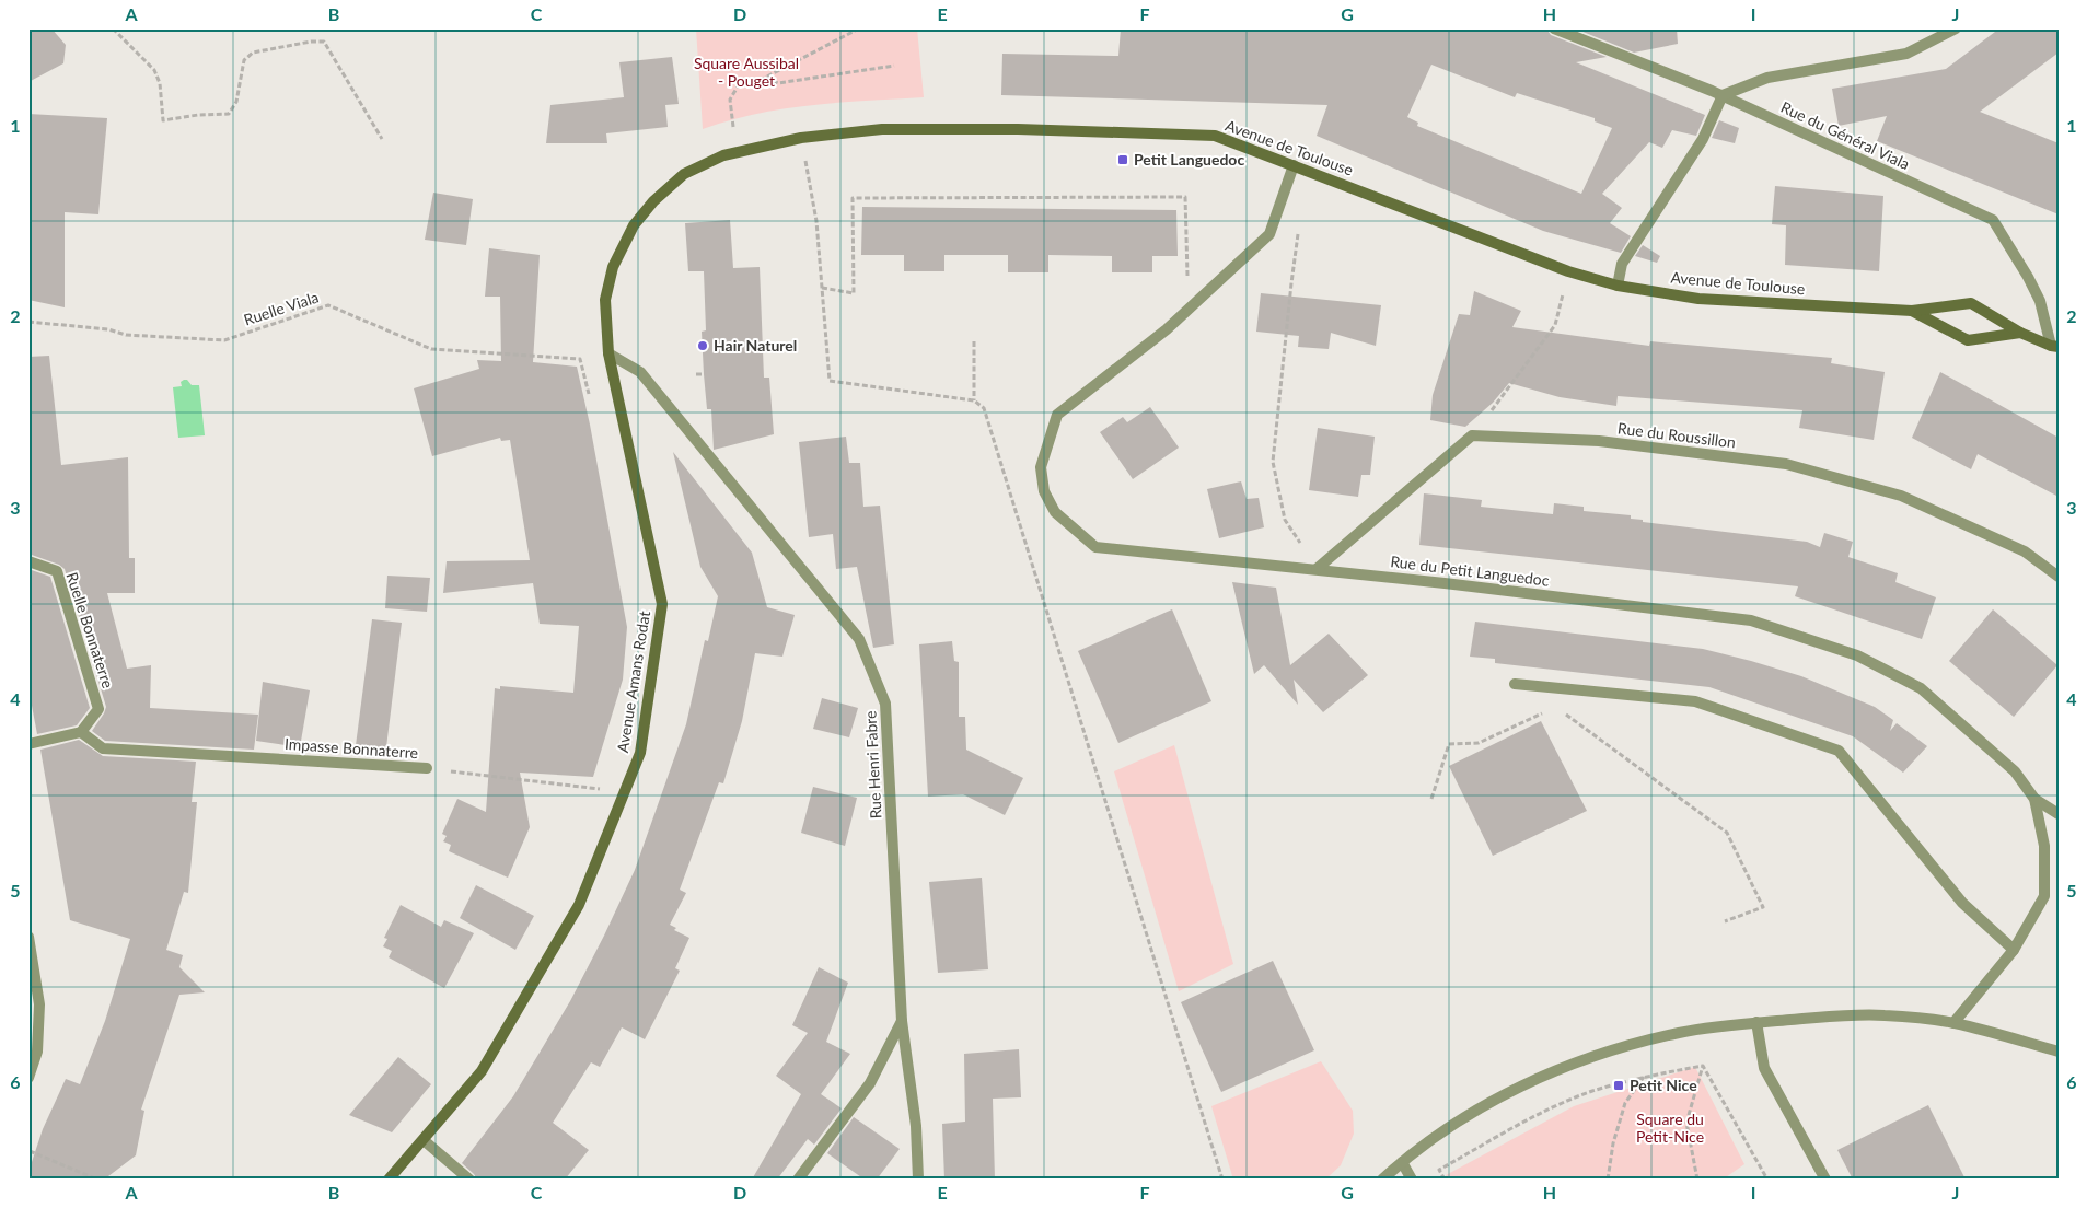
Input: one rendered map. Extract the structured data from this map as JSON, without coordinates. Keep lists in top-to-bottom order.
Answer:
{
  "streets": {
    "main road": ["Avenue de Toulouse", "Avenue Amans Rodat"],
    "street": [
      "Rue du Général Viala",
      "Rue du Roussillon",
      "Rue du Petit Languedoc",
      "Ruelle Bonnaterre",
      "Impasse Bonnaterre",
      "Rue Henri Fabre"
    ],
    "path": ["Ruelle Viala"]
  },
  "crossings": [
    ["Rue du Général Viala", "Avenue de Toulouse"],
    ["Avenue de Toulouse", "Rue du Petit Languedoc"],
    ["Avenue de Toulouse", "Avenue Amans Rodat"],
    ["Rue du Roussillon", "Rue du Petit Languedoc"],
    ["Ruelle Bonnaterre", "Impasse Bonnaterre"],
    ["Avenue Amans Rodat", "Impasse Bonnaterre"],
    ["Avenue Amans Rodat", "Rue Henri Fabre"]
  ],
  "parks": ["Square Aussibal - Pouget", "Square du Petit-Nice"],
  "places": {
    "transit": ["Petit Languedoc", "Petit Nice"],
    "other": ["Hair Naturel"]
  },
  "grid": {
    "columns": [
      "A",
      "B",
      "C",
      "D",
      "E",
      "F",
      "G",
      "H",
      "I",
      "J"
    ],
    "rows": [
      "1",
      "2",
      "3",
      "4",
      "5",
      "6"
    ]
  }
}
